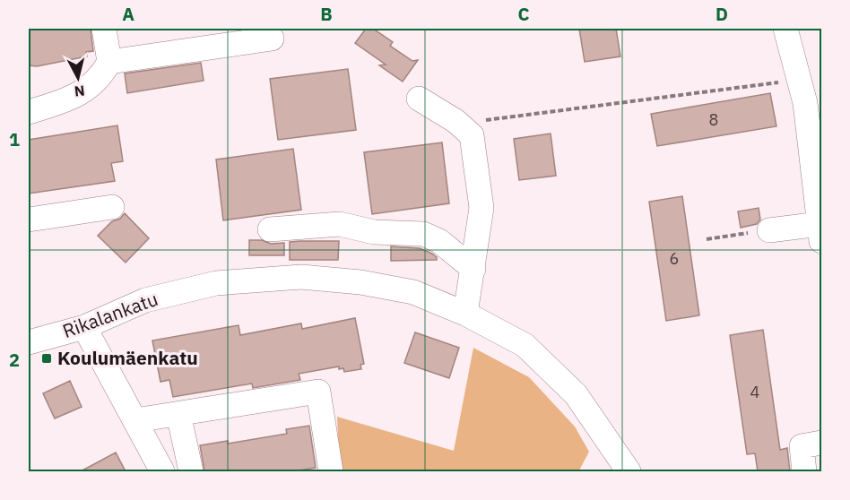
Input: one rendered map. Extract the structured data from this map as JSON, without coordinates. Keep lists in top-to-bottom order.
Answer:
{
  "streets": {
    "street": ["Rikalankatu"]
  },
  "places": {
    "transit": ["Koulumäenkatu"]
  },
  "house_numbers": ["8", "6", "4"],
  "north": "bottom",
  "grid": {
    "columns": [
      "A",
      "B",
      "C",
      "D"
    ],
    "rows": ["1", "2"]
  }
}
